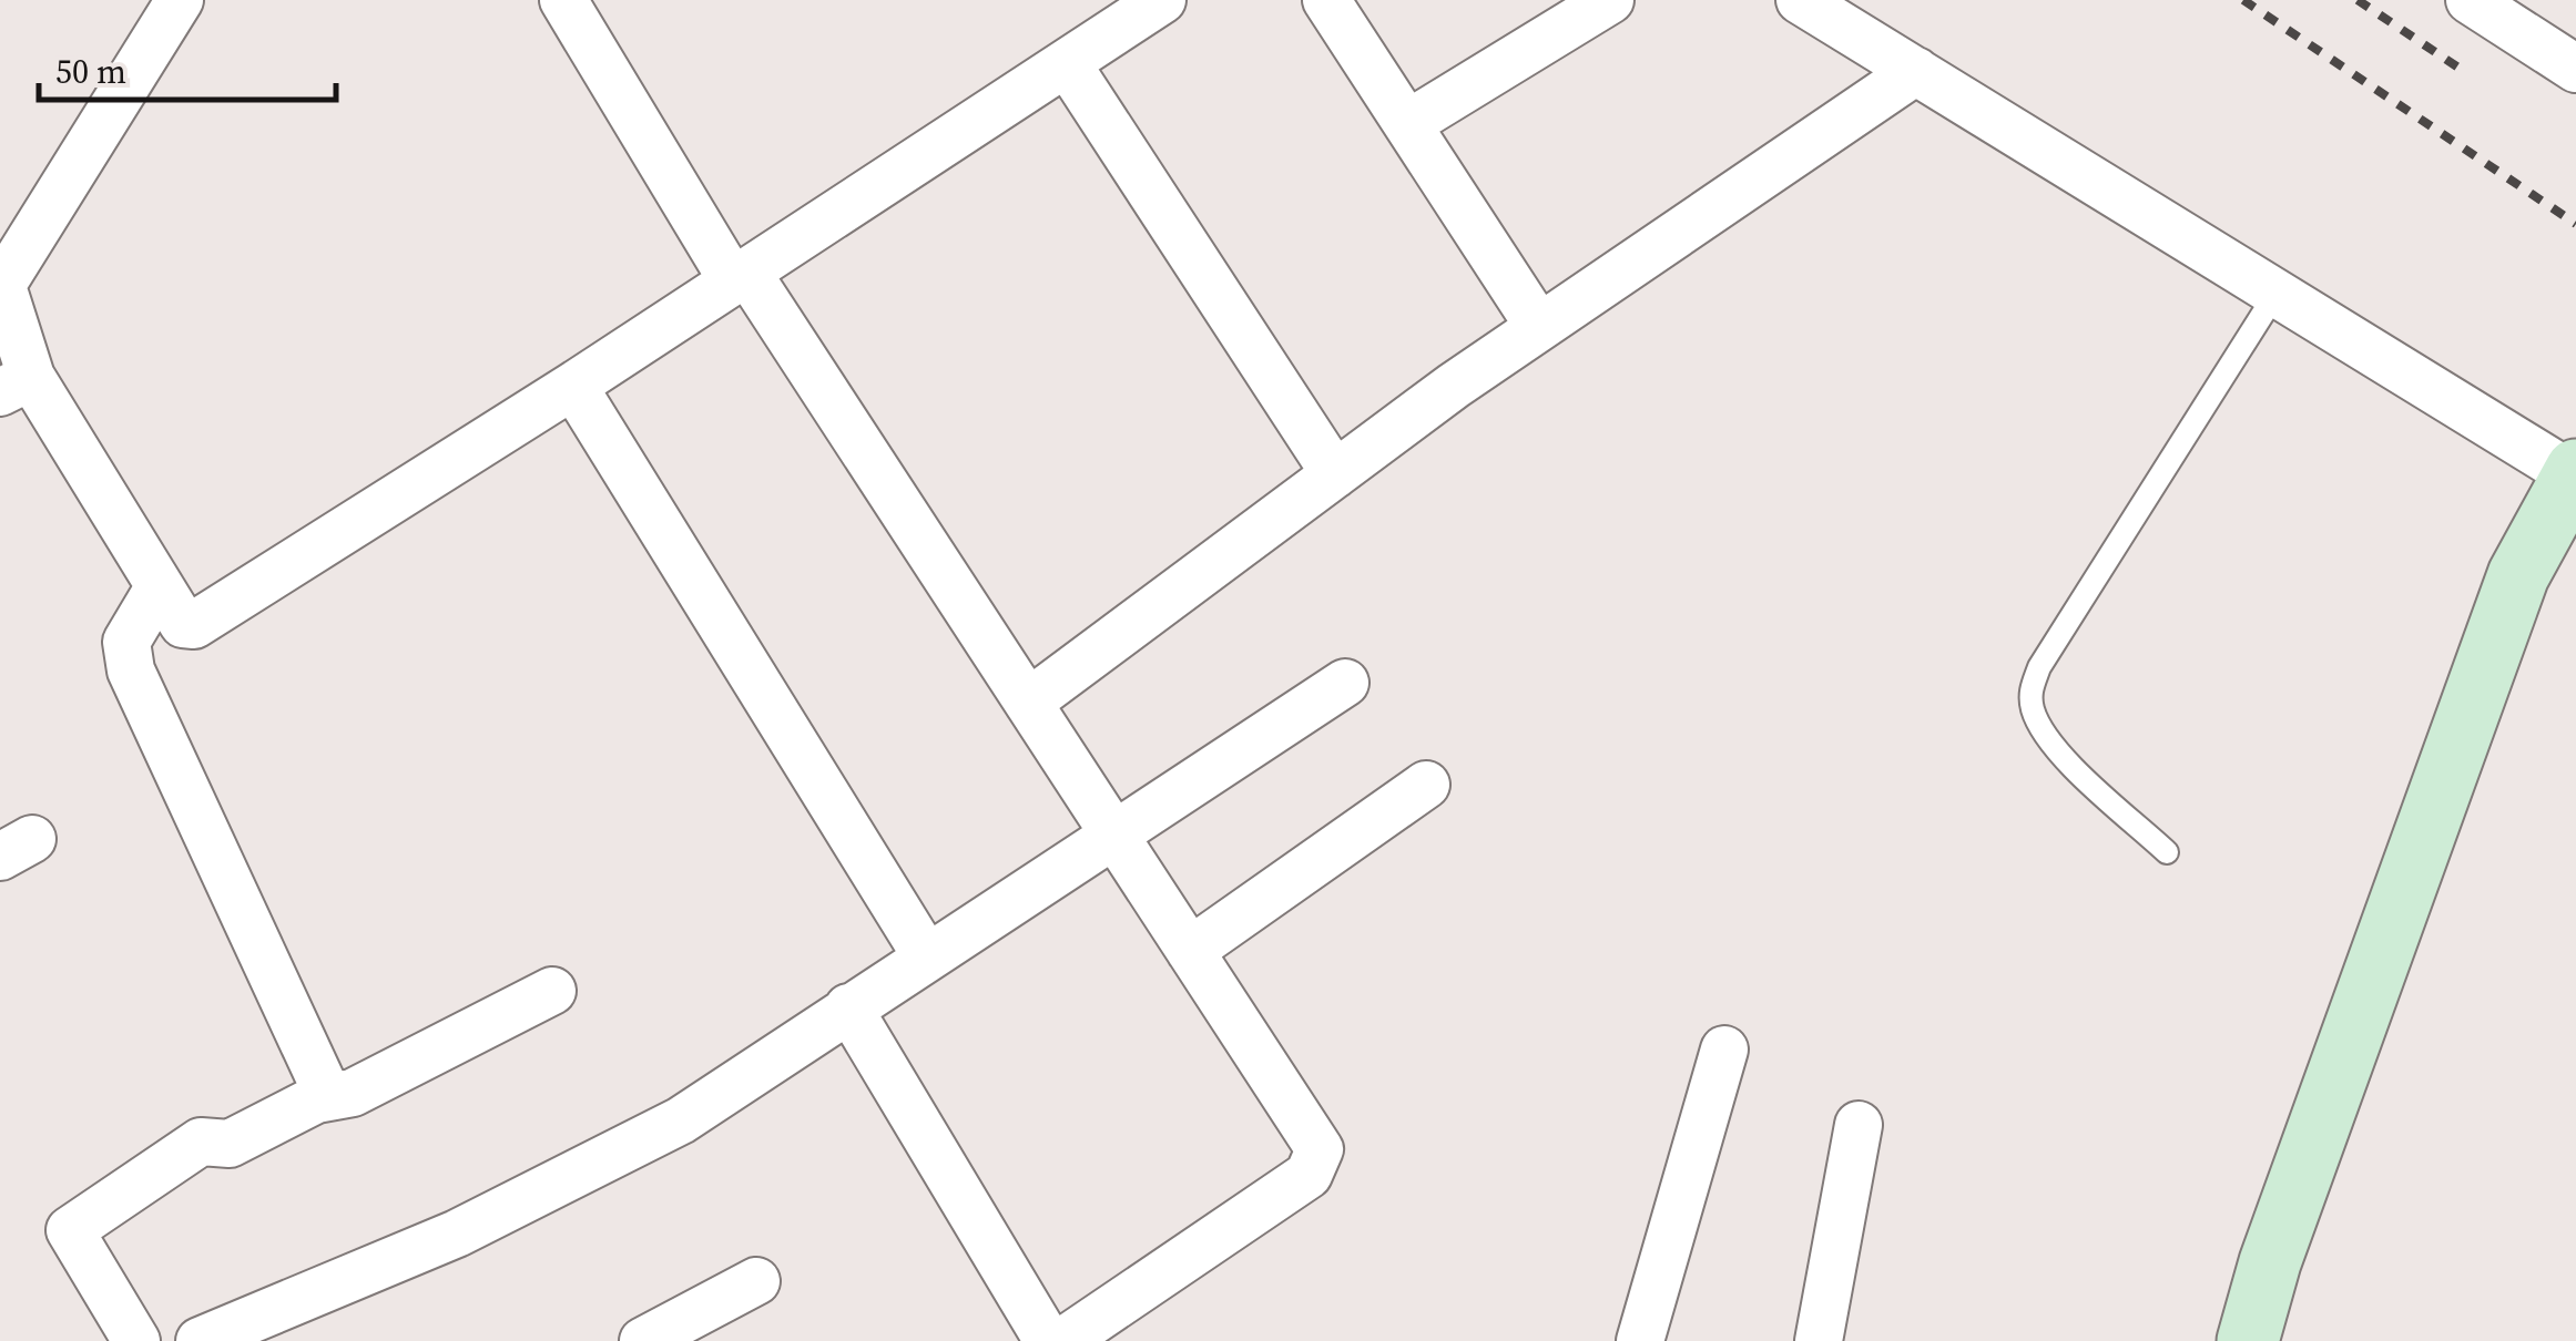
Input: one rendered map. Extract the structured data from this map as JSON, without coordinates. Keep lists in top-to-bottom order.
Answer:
{
  "scale_bar": "50 m"
}
